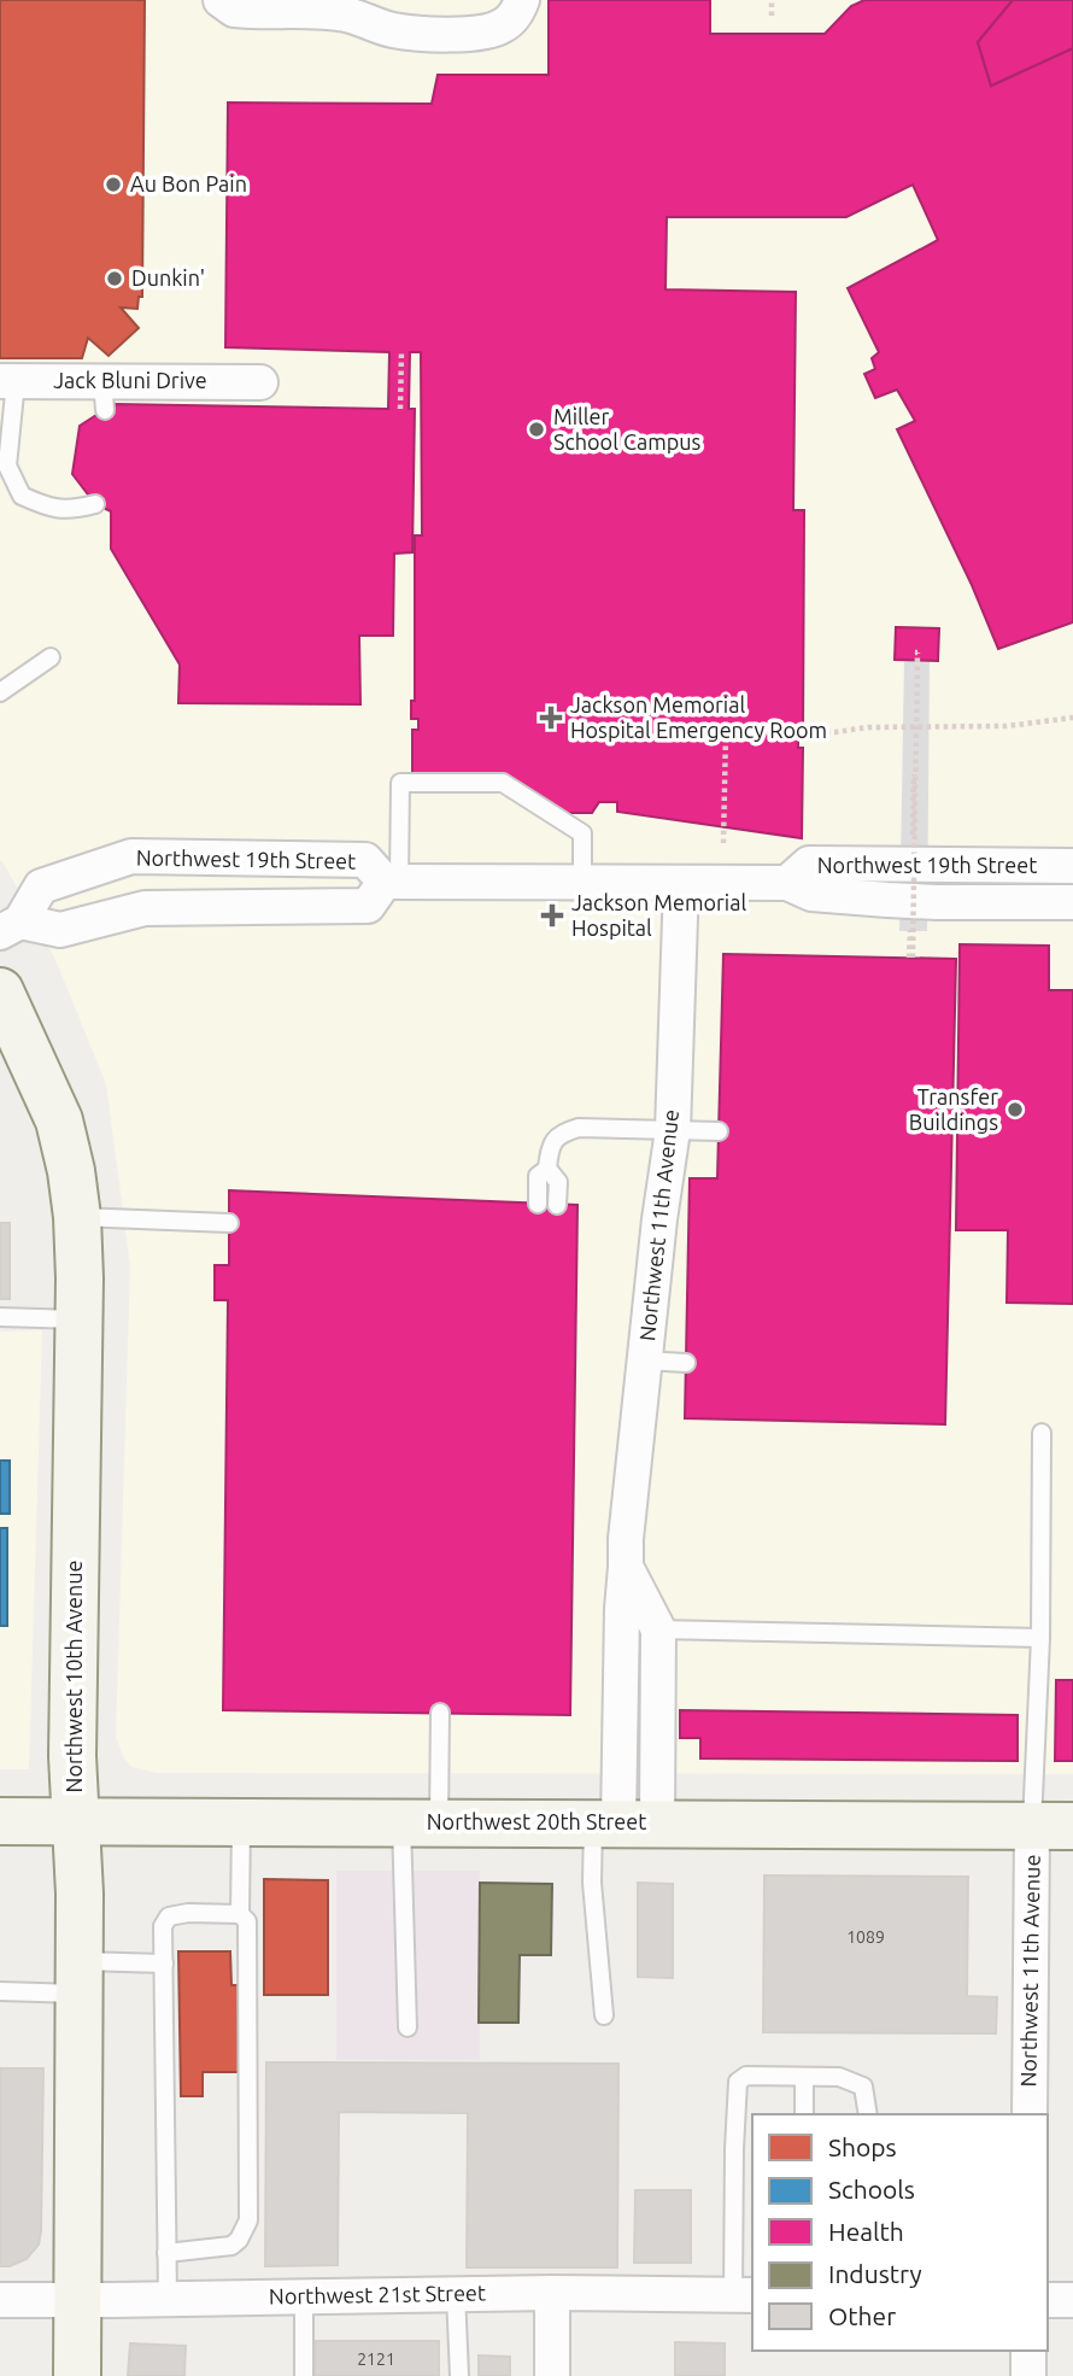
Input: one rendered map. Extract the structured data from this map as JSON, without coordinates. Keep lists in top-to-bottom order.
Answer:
{
  "streets": {
    "street": [
      "Jack Bluni Drive",
      "Northwest 19th Street",
      "Northwest 11th Avenue",
      "Northwest 10th Avenue",
      "Northwest 20th Street",
      "Northwest 21st Street"
    ]
  },
  "crossings": [
    ["Northwest 19th Street", "Northwest 11th Avenue"],
    ["Northwest 11th Avenue", "Northwest 20th Street"],
    ["Northwest 10th Avenue", "Northwest 20th Street"],
    ["Northwest 10th Avenue", "Northwest 21st Street"]
  ],
  "places": {
    "other": [
      "Au Bon Pain",
      "Dunkin'",
      "Miller School Campus",
      "Transfer Buildings"
    ],
    "health": ["Jackson Memorial Hospital Emergency Room", "Jackson Memorial Hospital"]
  },
  "house_numbers": ["1089", "2121"],
  "legend": [
    "Shops",
    "Schools",
    "Health",
    "Industry",
    "Other"
  ]
}
